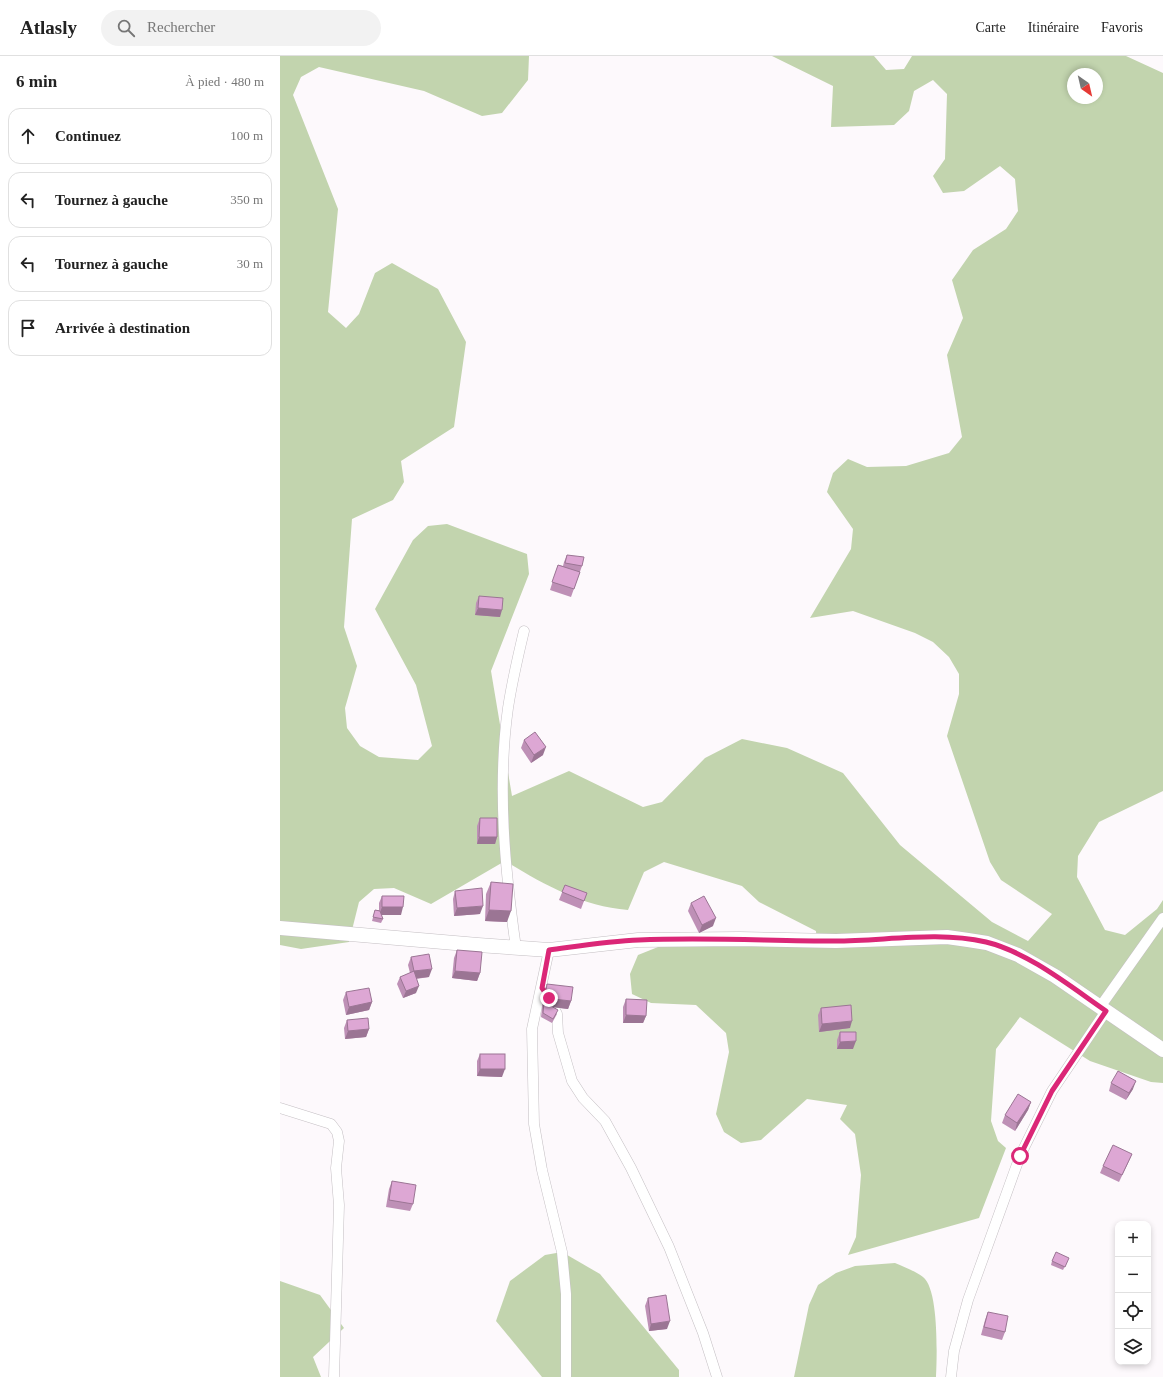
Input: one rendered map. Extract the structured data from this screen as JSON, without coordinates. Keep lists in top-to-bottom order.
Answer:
{
  "north": "bottom right",
  "page": {
    "header": "Atlasly",
    "search": "Rechercher",
    "nav": ["Carte", "Itinéraire", "Favoris"],
    "heading": ["6 min", "À pied · 480 m"],
    "list": [
      ["Continuez", "100 m"],
      ["Tournez à gauche", "350 m"],
      ["Tournez à gauche", "30 m"],
      "Arrivée à destination"
    ],
    "map_buttons": ["+", "−"]
  }
}
